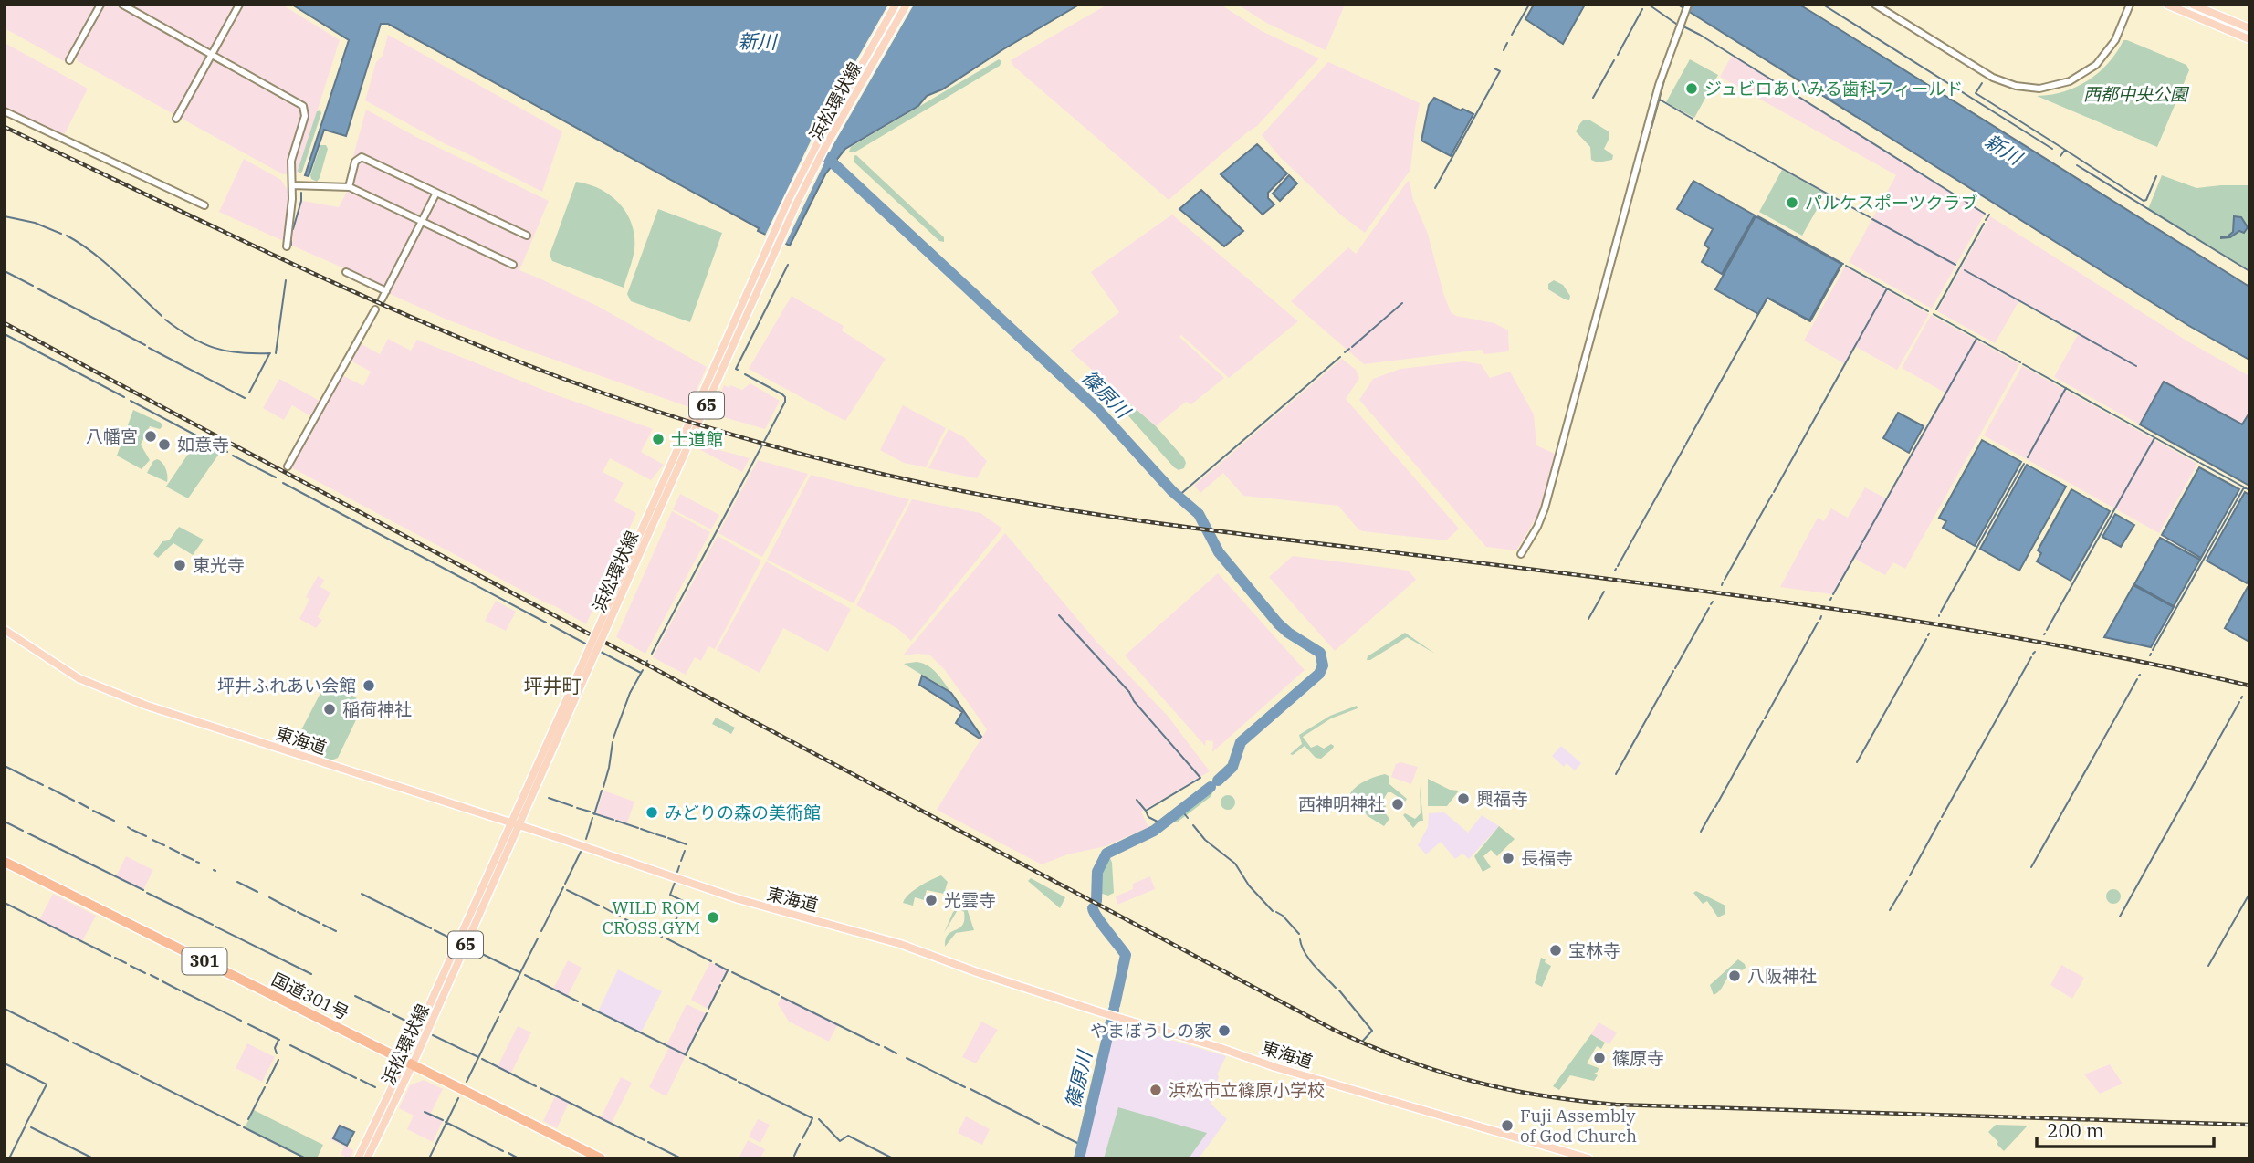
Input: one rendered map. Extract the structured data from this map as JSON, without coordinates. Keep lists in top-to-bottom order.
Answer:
{
  "streets": {
    "highway": ["301", "国道301号"],
    "main road": ["浜松環状線", "65", "東海道"]
  },
  "crossings": [
    ["浜松環状線", "東海道"],
    ["浜松環状線", "国道301号"]
  ],
  "districts": ["坪井町"],
  "water": ["新川", "篠原川"],
  "parks": ["西都中央公園"],
  "places": [
    "ジュビロあいみる歯科フィールド",
    "パルケスポーツクラブ",
    "八幡宮",
    "士道館",
    "如意寺",
    "東光寺",
    "坪井ふれあい会館",
    "稲荷神社",
    "興福寺",
    "西神明神社",
    "みどりの森の美術館",
    "長福寺",
    "光雲寺",
    "WILD ROM CROSS.GYM",
    "宝林寺",
    "八阪神社",
    "やまぼうしの家",
    "篠原寺",
    "浜松市立篠原小学校",
    "Fuji Assembly of God Church"
  ],
  "scale_bar": "200 m"
}
